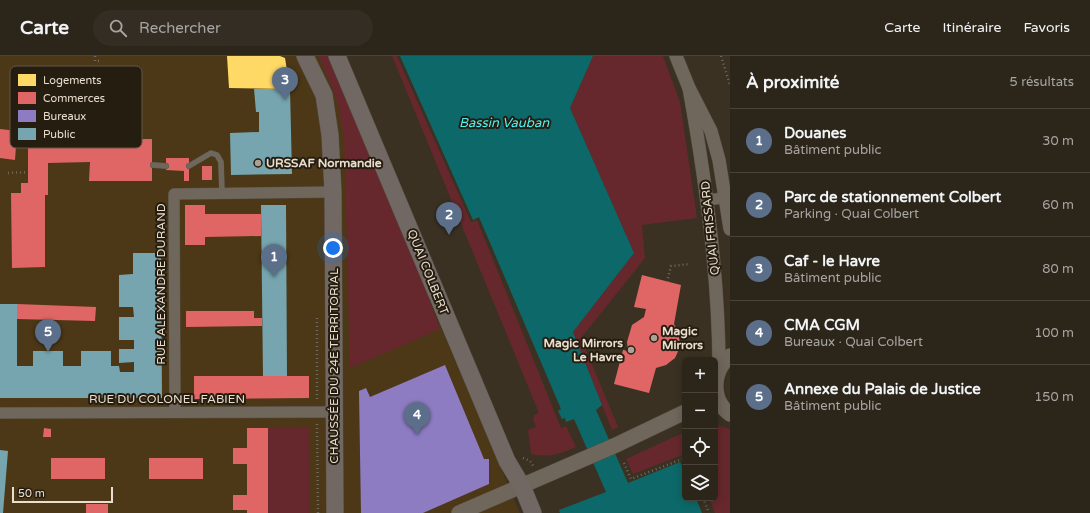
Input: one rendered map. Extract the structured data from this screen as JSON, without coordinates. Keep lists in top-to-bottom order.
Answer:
{
  "streets": {
    "main road": ["QUAI COLBERT", "CHAUSSÉE DU 24E TERRITORIAL"],
    "street": ["QUAI FRISSARD", "RUE ALEXANDRE DURAND", "RUE DU COLONEL FABIEN"]
  },
  "crossings": [
    ["RUE ALEXANDRE DURAND", "CHAUSSÉE DU 24E TERRITORIAL"],
    ["RUE ALEXANDRE DURAND", "RUE DU COLONEL FABIEN"],
    ["CHAUSSÉE DU 24E TERRITORIAL", "RUE DU COLONEL FABIEN"]
  ],
  "water": ["Bassin Vauban"],
  "places": ["URSSAF Normandie", "Magic Mirrors", "Magic Mirrors Le Havre"],
  "legend": [
    "Logements",
    "Commerces",
    "Bureaux",
    "Public"
  ],
  "scale_bar": "50 m",
  "page": {
    "header": "Carte",
    "search": "Rechercher",
    "nav": ["Carte", "Itinéraire", "Favoris"],
    "heading": ["À proximité", "5 résultats"],
    "pins": [
      "3",
      "2",
      "1",
      "5",
      "4"
    ],
    "list": [
      {
        "mark": "1",
        "name": "Douanes",
        "note": "Bâtiment public",
        "value": "30 m"
      },
      {
        "mark": "2",
        "name": "Parc de stationnement Colbert",
        "note": "Parking · Quai Colbert",
        "value": "60 m"
      },
      {
        "mark": "3",
        "name": "Caf - le Havre",
        "note": "Bâtiment public",
        "value": "80 m"
      },
      {
        "mark": "4",
        "name": "CMA CGM",
        "note": "Bureaux · Quai Colbert",
        "value": "100 m"
      },
      {
        "mark": "5",
        "name": "Annexe du Palais de Justice",
        "note": "Bâtiment public",
        "value": "150 m"
      }
    ],
    "map_buttons": ["+", "−"],
    "scale": "50 m"
  }
}
